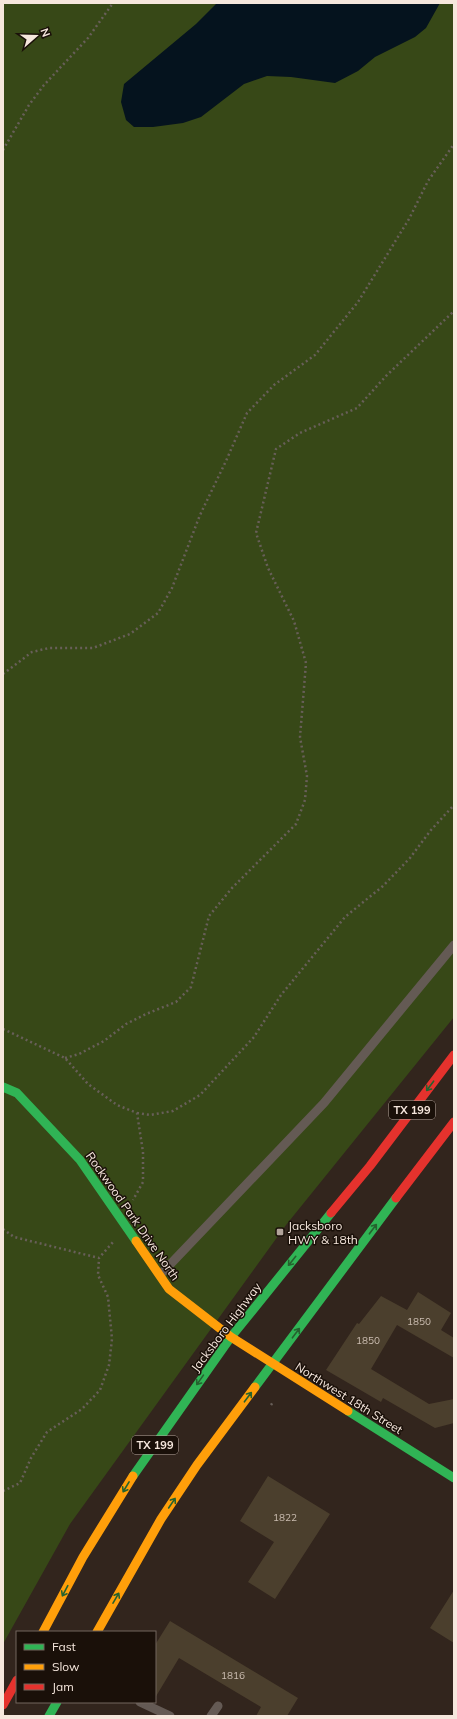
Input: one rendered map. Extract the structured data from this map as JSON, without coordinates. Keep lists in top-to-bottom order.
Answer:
{
  "streets": {
    "main road": [
      "TX 199",
      "Rockwood Park Drive North",
      "Jacksboro Highway",
      "Northwest 18th Street"
    ]
  },
  "crossings": [
    ["TX 199", "Northwest 18th Street"],
    ["Rockwood Park Drive North", "Jacksboro Highway"],
    ["Rockwood Park Drive North", "Northwest 18th Street"],
    ["Jacksboro Highway", "Northwest 18th Street"]
  ],
  "places": {
    "transit": ["Jacksboro HWY & 18th"]
  },
  "house_numbers": [
    "1850",
    "1850",
    "1822",
    "1816"
  ],
  "legend": ["Fast", "Slow", "Jam"],
  "north": "right"
}
